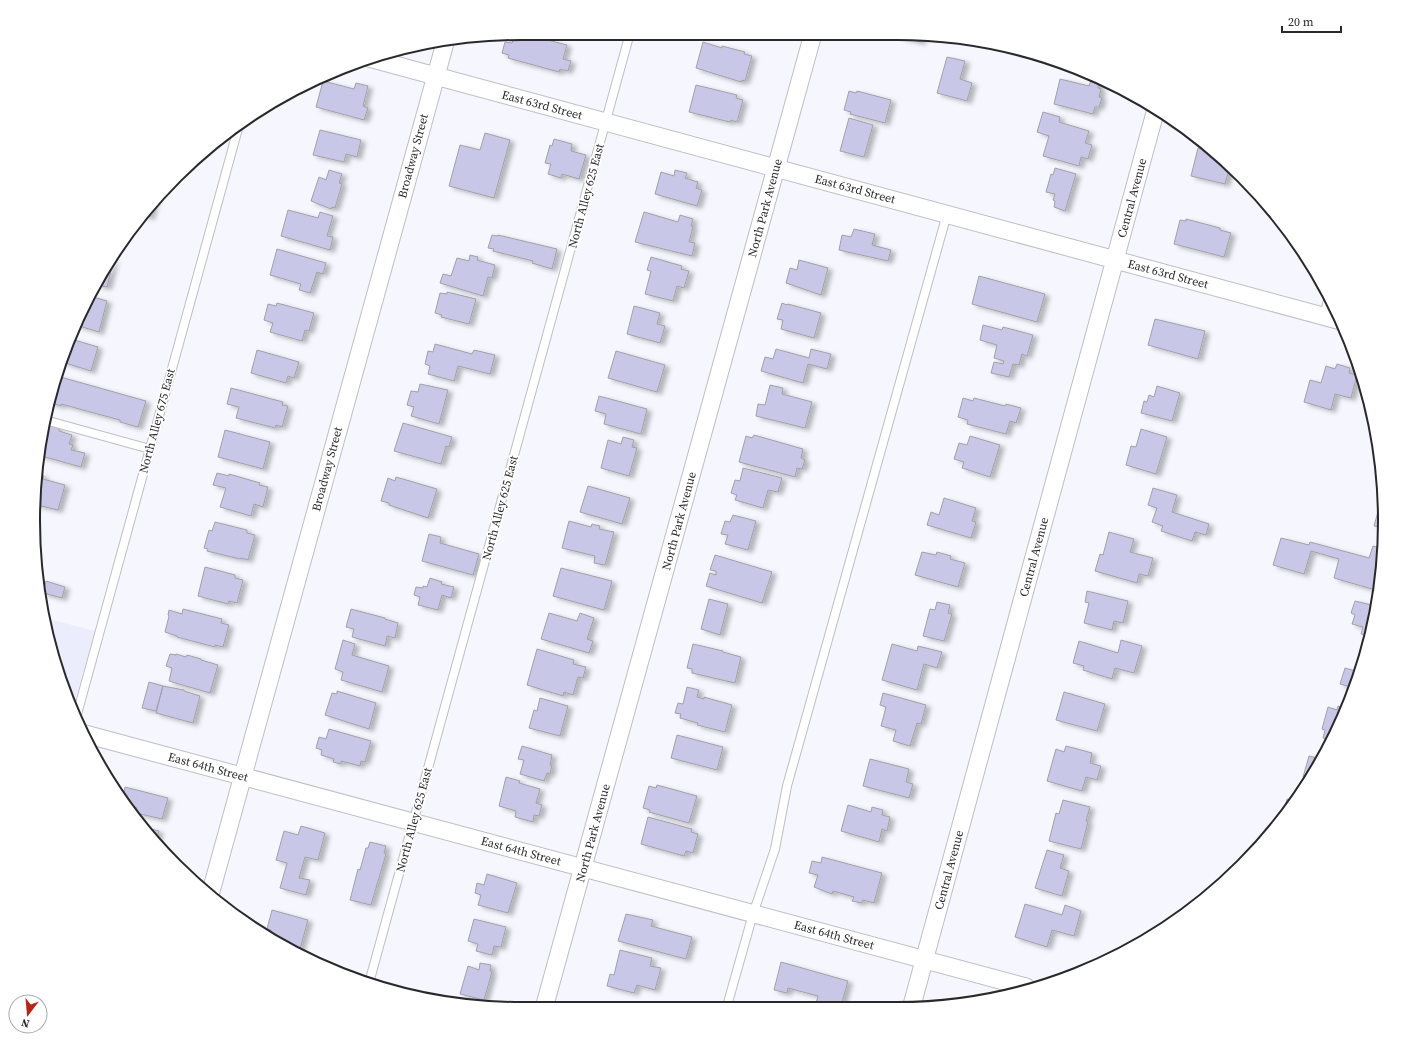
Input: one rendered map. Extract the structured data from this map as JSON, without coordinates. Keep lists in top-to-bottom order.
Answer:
{
  "streets": {
    "street": [
      "East 63rd Street",
      "Broadway Street",
      "Central Avenue",
      "North Park Avenue",
      "East 64th Street"
    ],
    "lane": ["North Alley 625 East", "North Alley 675 East"]
  },
  "crossings": [
    ["East 63rd Street", "Broadway Street"],
    ["East 63rd Street", "North Alley 625 East"],
    ["East 63rd Street", "Central Avenue"],
    ["East 63rd Street", "North Park Avenue"],
    ["Broadway Street", "East 64th Street"],
    ["North Alley 625 East", "East 64th Street"],
    ["Central Avenue", "East 64th Street"],
    ["North Park Avenue", "East 64th Street"]
  ],
  "scale_bar": "20 m",
  "north": "bottom"
}
